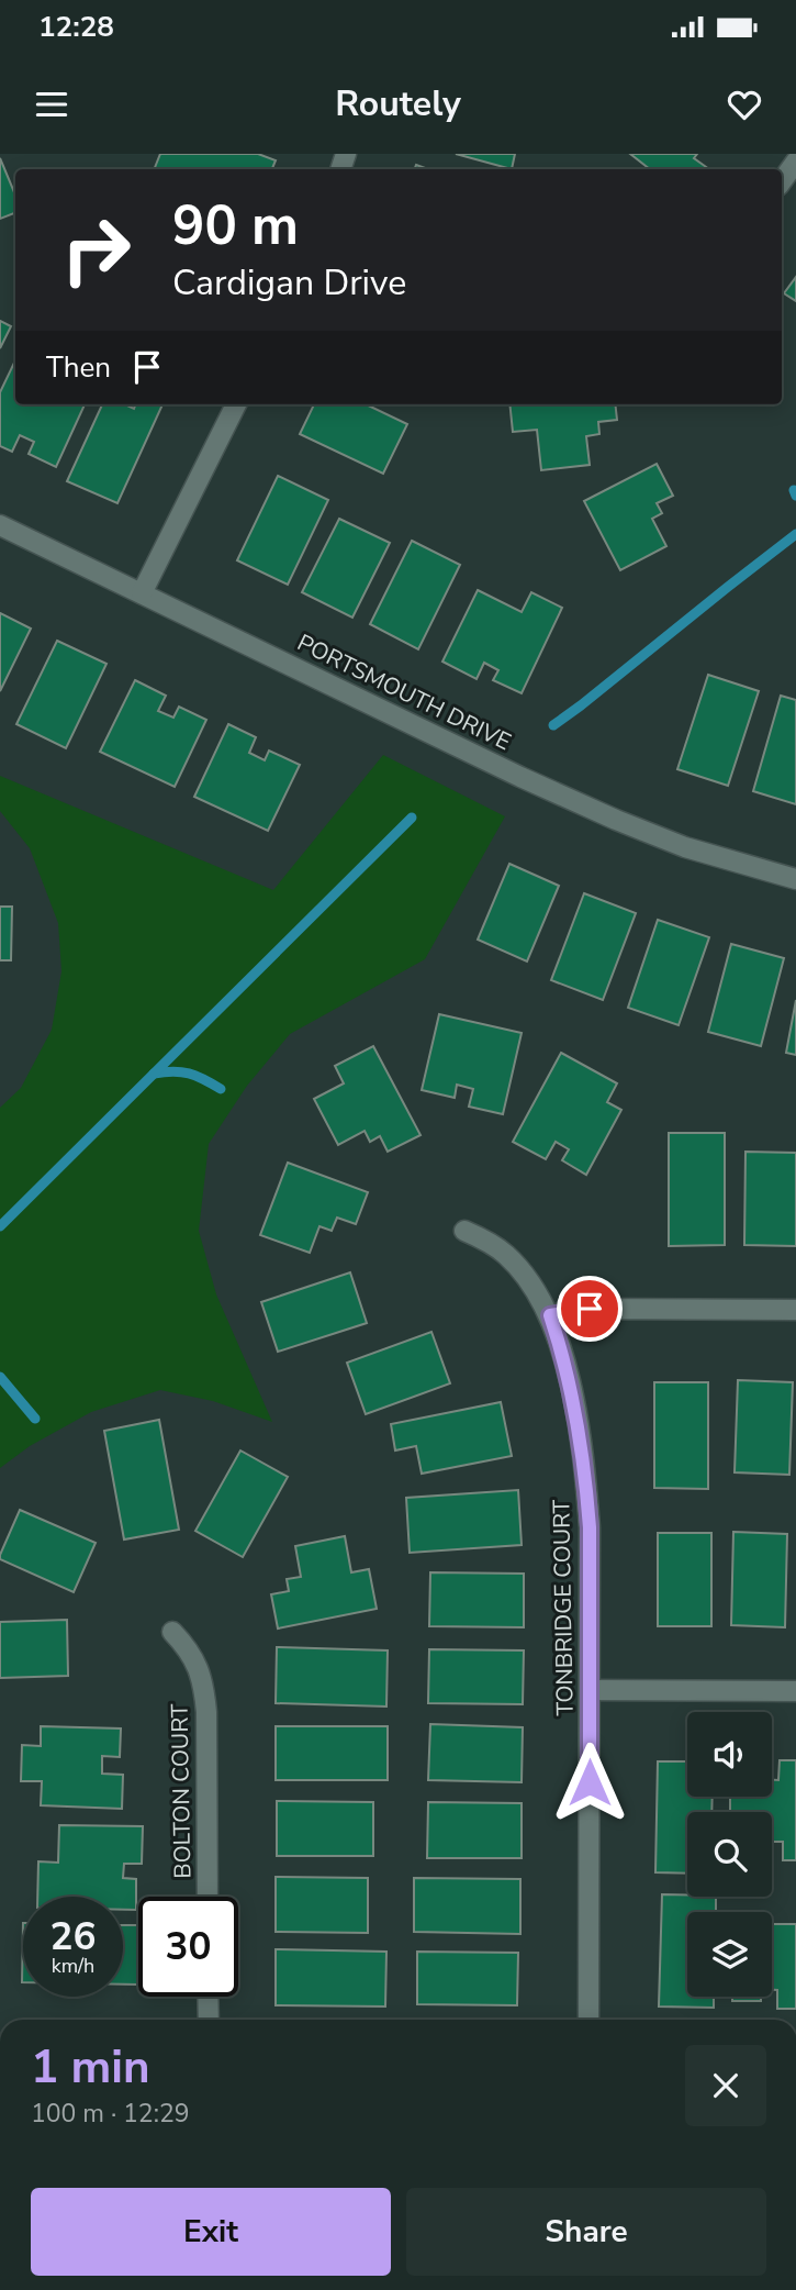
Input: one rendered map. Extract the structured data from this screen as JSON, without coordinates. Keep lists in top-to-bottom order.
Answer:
{
  "streets": {
    "street": ["PORTSMOUTH DRIVE", "TONBRIDGE COURT", "BOLTON COURT"]
  },
  "page": {
    "status": "12:28",
    "header": "Routely",
    "turn": ["90 m", "Cardigan Drive"],
    "then": "Then",
    "speed": "26 km/h",
    "limit": "30",
    "heading": ["1 min", "100 m · 12:29"],
    "buttons": ["Exit", "Share"]
  }
}
